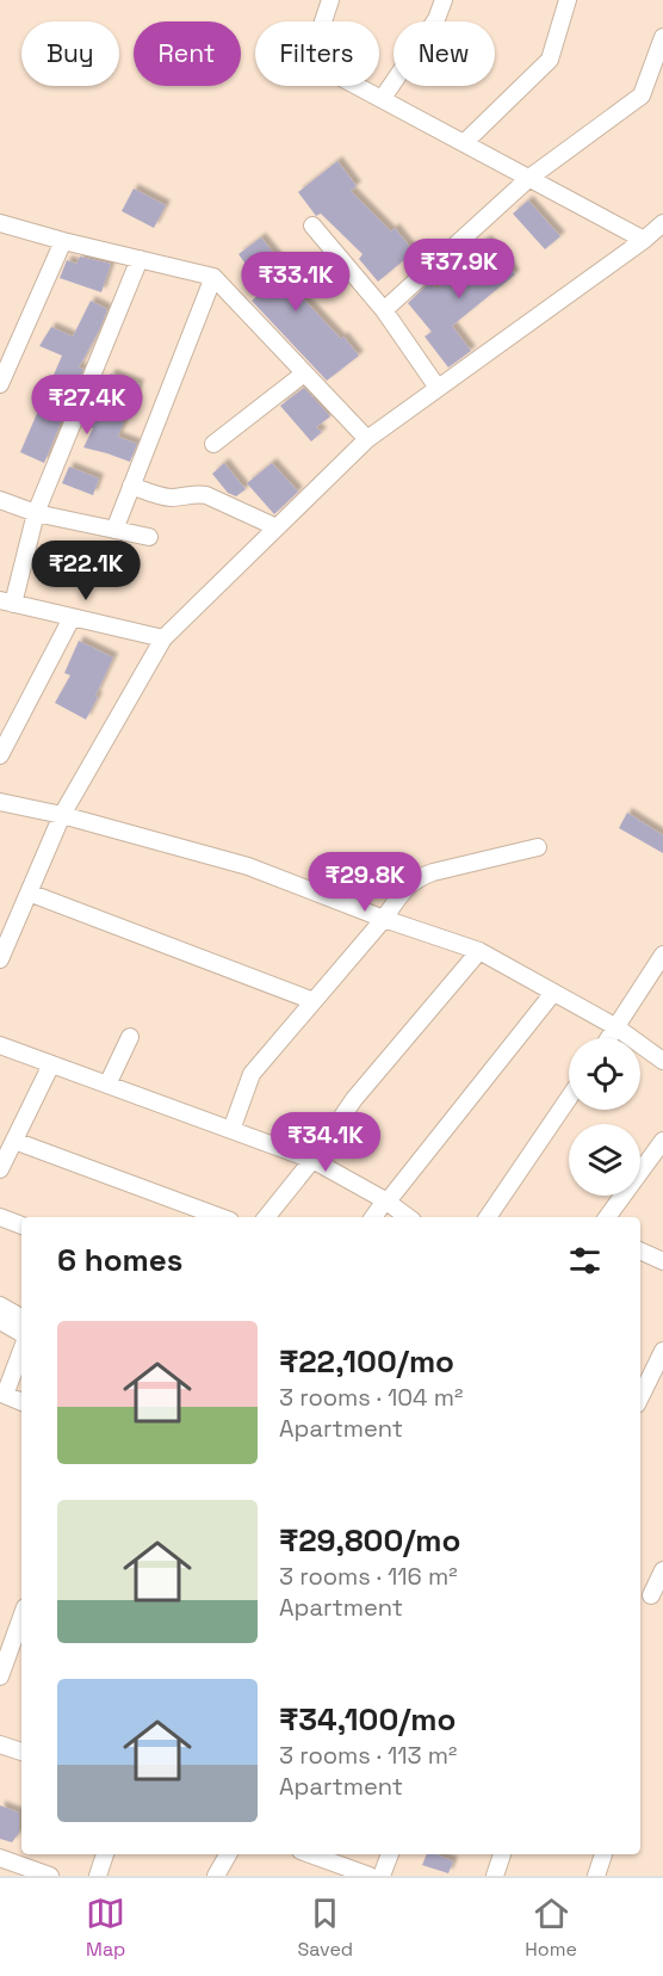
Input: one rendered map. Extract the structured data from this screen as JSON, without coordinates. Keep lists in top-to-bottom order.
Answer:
{
  "page": {
    "chip": [
      "Buy",
      "Rent",
      "Filters",
      "New"
    ],
    "price": [
      "₹37.9K",
      "₹33.1K",
      "₹27.4K",
      "₹22.1K",
      "₹29.8K",
      "₹34.1K"
    ],
    "heading": "6 homes",
    "list": [
      {
        "name": "₹22,100/mo",
        "note": "3 rooms · 104 m² · Apartment"
      },
      {
        "name": "₹29,800/mo",
        "note": "3 rooms · 116 m² · Apartment"
      },
      {
        "name": "₹34,100/mo",
        "note": "3 rooms · 113 m² · Apartment"
      }
    ],
    "tabs": ["Map", "Saved", "Home"]
  }
}
